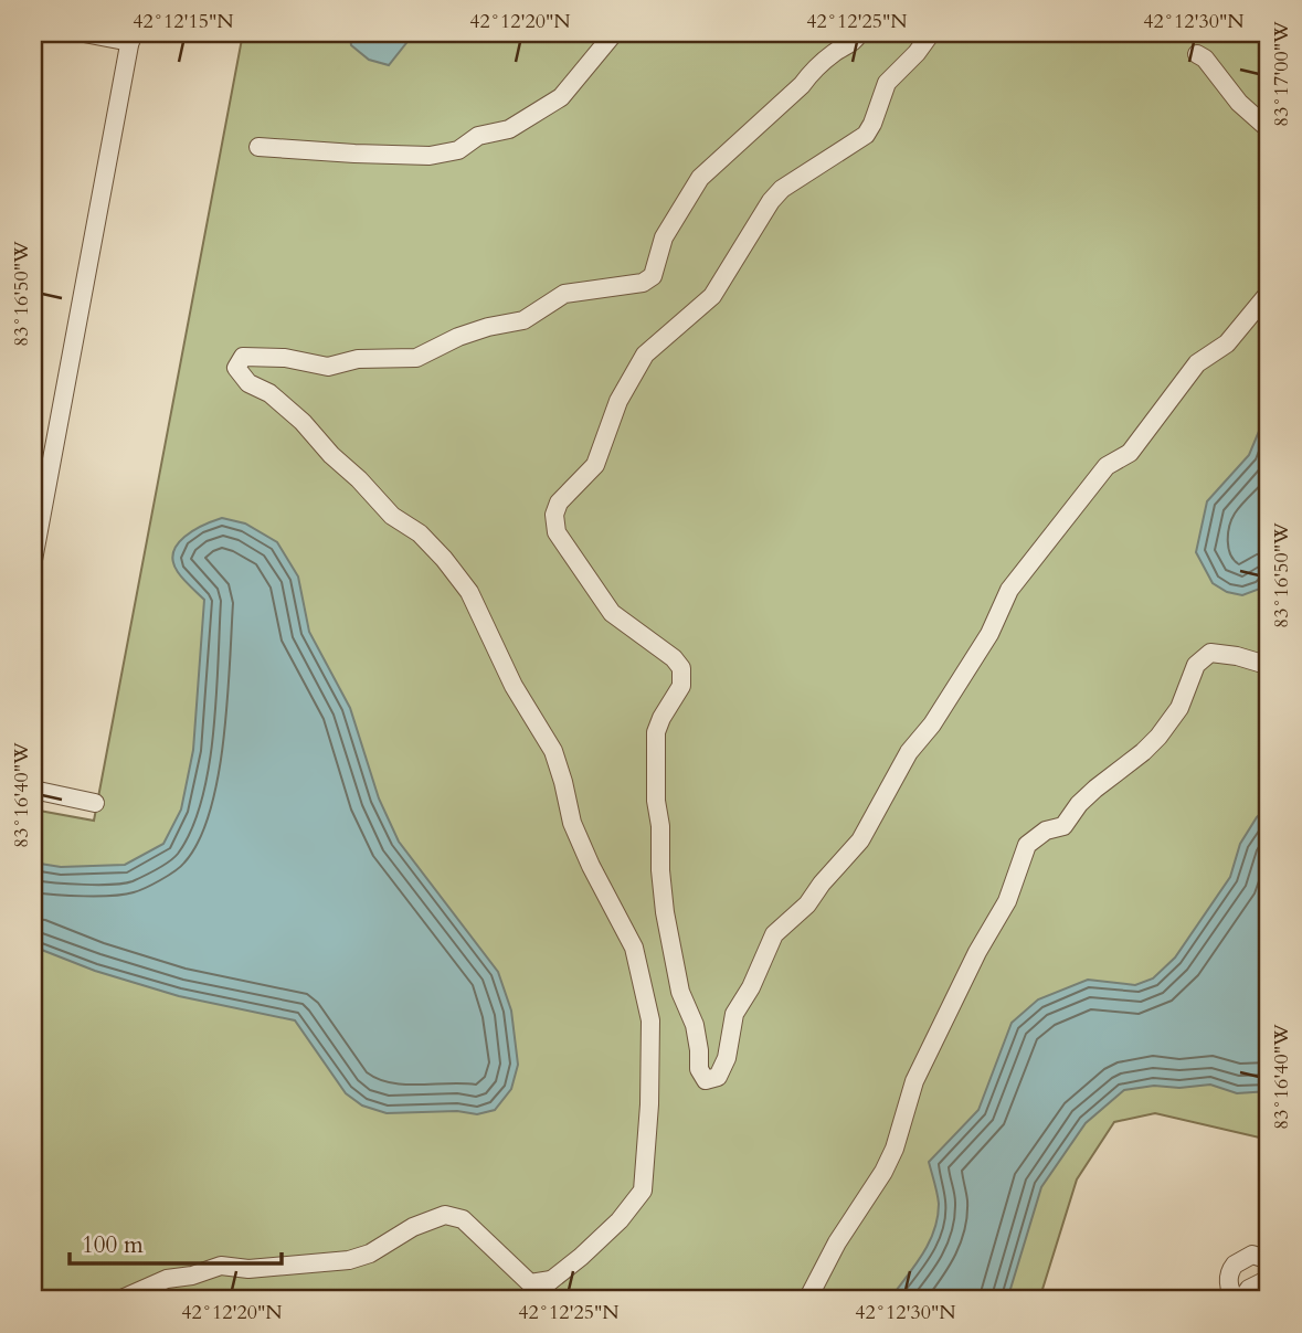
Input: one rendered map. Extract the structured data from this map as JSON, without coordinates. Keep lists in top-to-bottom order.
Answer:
{
  "scale_bar": "100 m",
  "coordinates": [
    "42°12'15\"N",
    "42°12'20\"N",
    "42°12'25\"N",
    "42°12'30\"N",
    "83°17'00\"W",
    "83°16'50\"W",
    "83°16'40\"W"
  ]
}
